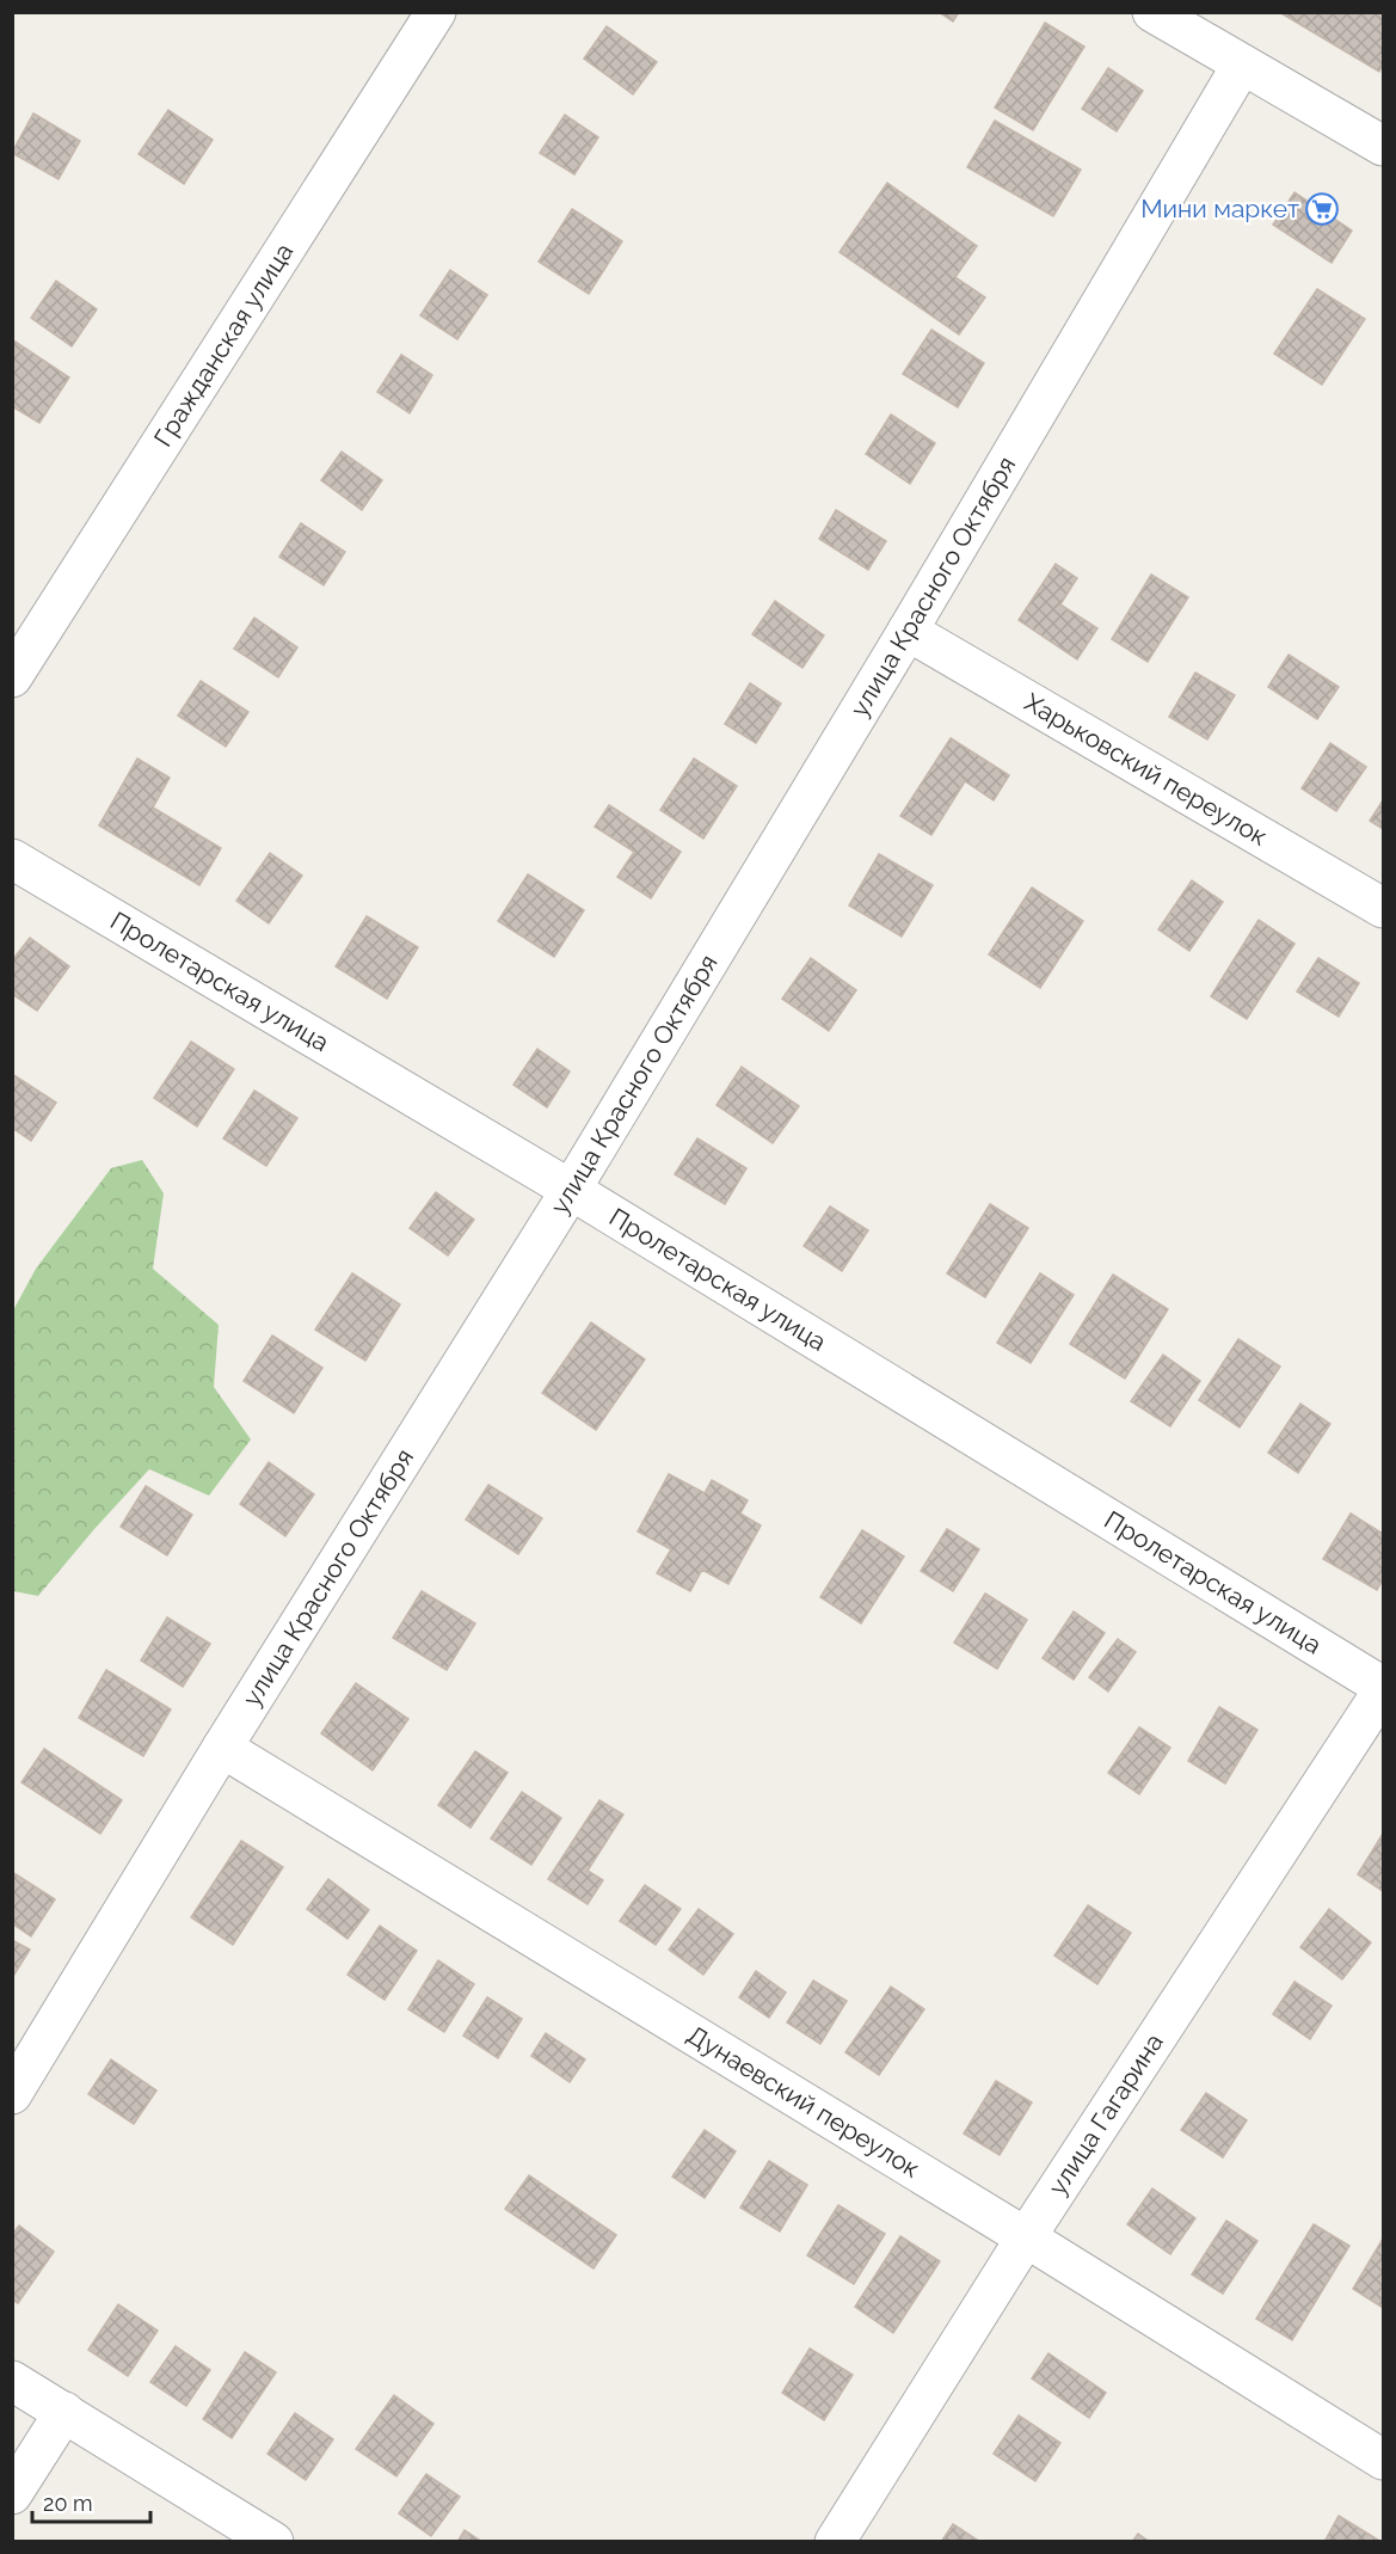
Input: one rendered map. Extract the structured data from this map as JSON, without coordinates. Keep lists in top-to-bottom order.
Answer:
{
  "streets": {
    "street": [
      "Гражданская улица",
      "улица Красного Октября",
      "Харьковский переулок",
      "Пролетарская улица",
      "Дунаевский переулок",
      "улица Гагарина"
    ]
  },
  "crossings": [
    ["улица Красного Октября", "Харьковский переулок"],
    ["улица Красного Октября", "Пролетарская улица"],
    ["улица Красного Октября", "Дунаевский переулок"],
    ["Пролетарская улица", "улица Гагарина"],
    ["Дунаевский переулок", "улица Гагарина"]
  ],
  "places": {
    "supermarket": ["Мини маркет"]
  },
  "scale_bar": "20 m"
}
